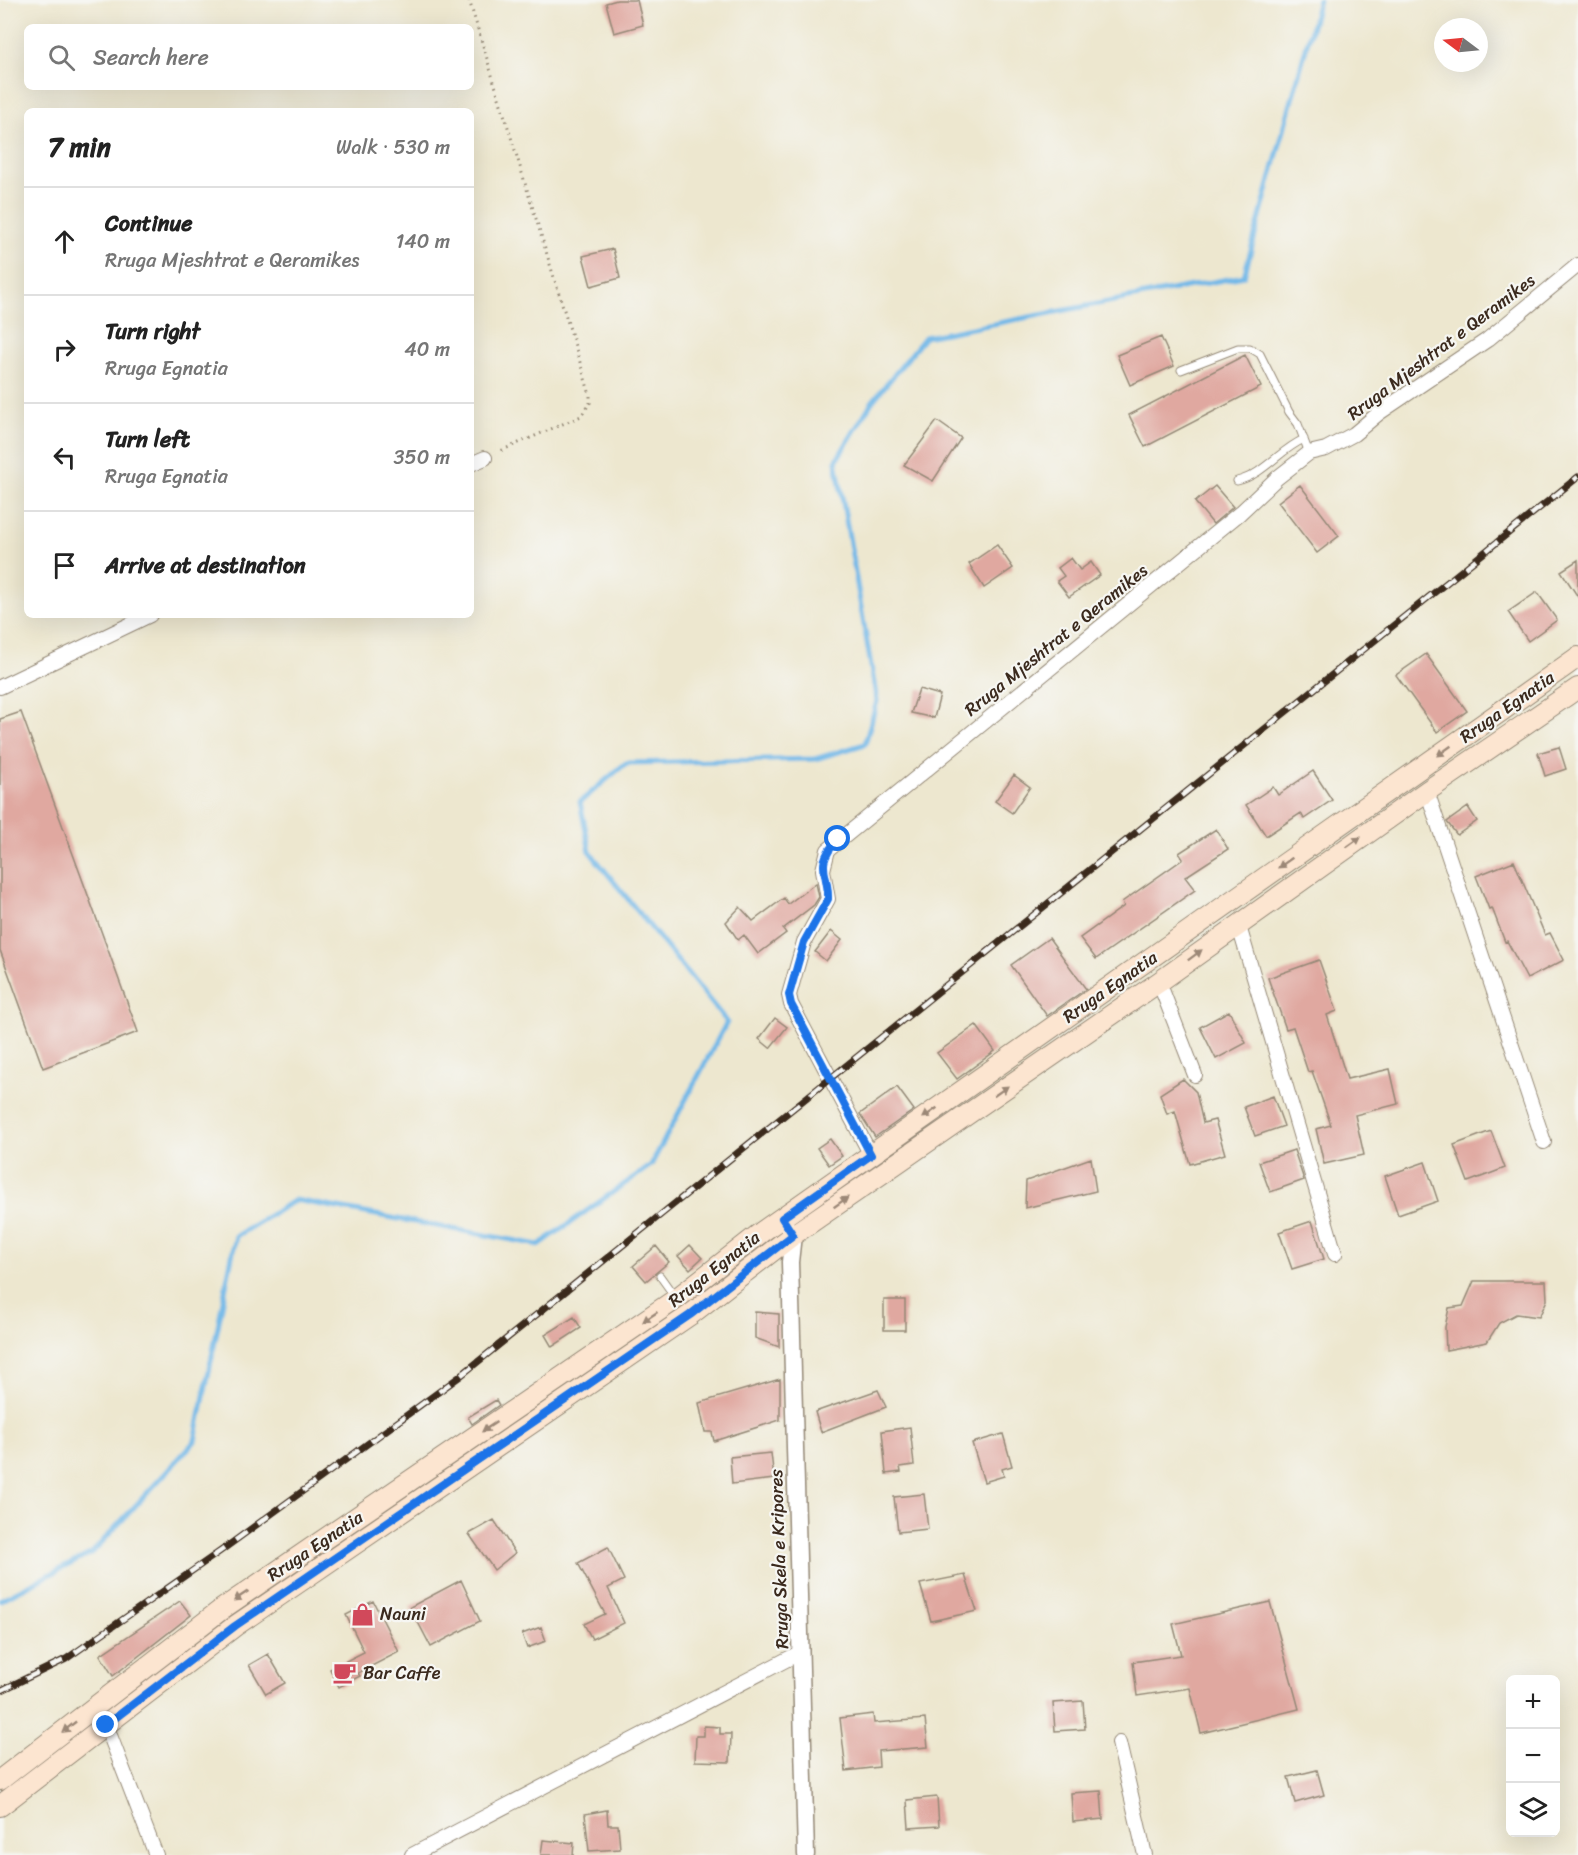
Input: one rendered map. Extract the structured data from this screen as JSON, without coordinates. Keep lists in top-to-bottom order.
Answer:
{
  "streets": {
    "main road": ["Rruga Egnatia"],
    "street": ["Rruga Mjeshtrat e Qeramikes", "Rruga Skela e Kripores"]
  },
  "crossings": [
    ["Rruga Mjeshtrat e Qeramikes", "Rruga Egnatia"],
    ["Rruga Egnatia", "Rruga Skela e Kripores"]
  ],
  "places": {
    "shop": ["Nauni"],
    "cafe": ["Bar Caffe"]
  },
  "north": "left",
  "page": {
    "search": "Search here",
    "heading": ["7 min", "Walk · 530 m"],
    "list": [
      ["Continue", "Rruga Mjeshtrat e Qeramikes", "140 m"],
      ["Turn right", "Rruga Egnatia", "40 m"],
      ["Turn left", "Rruga Egnatia", "350 m"],
      "Arrive at destination"
    ],
    "map_buttons": ["+", "−"]
  }
}
